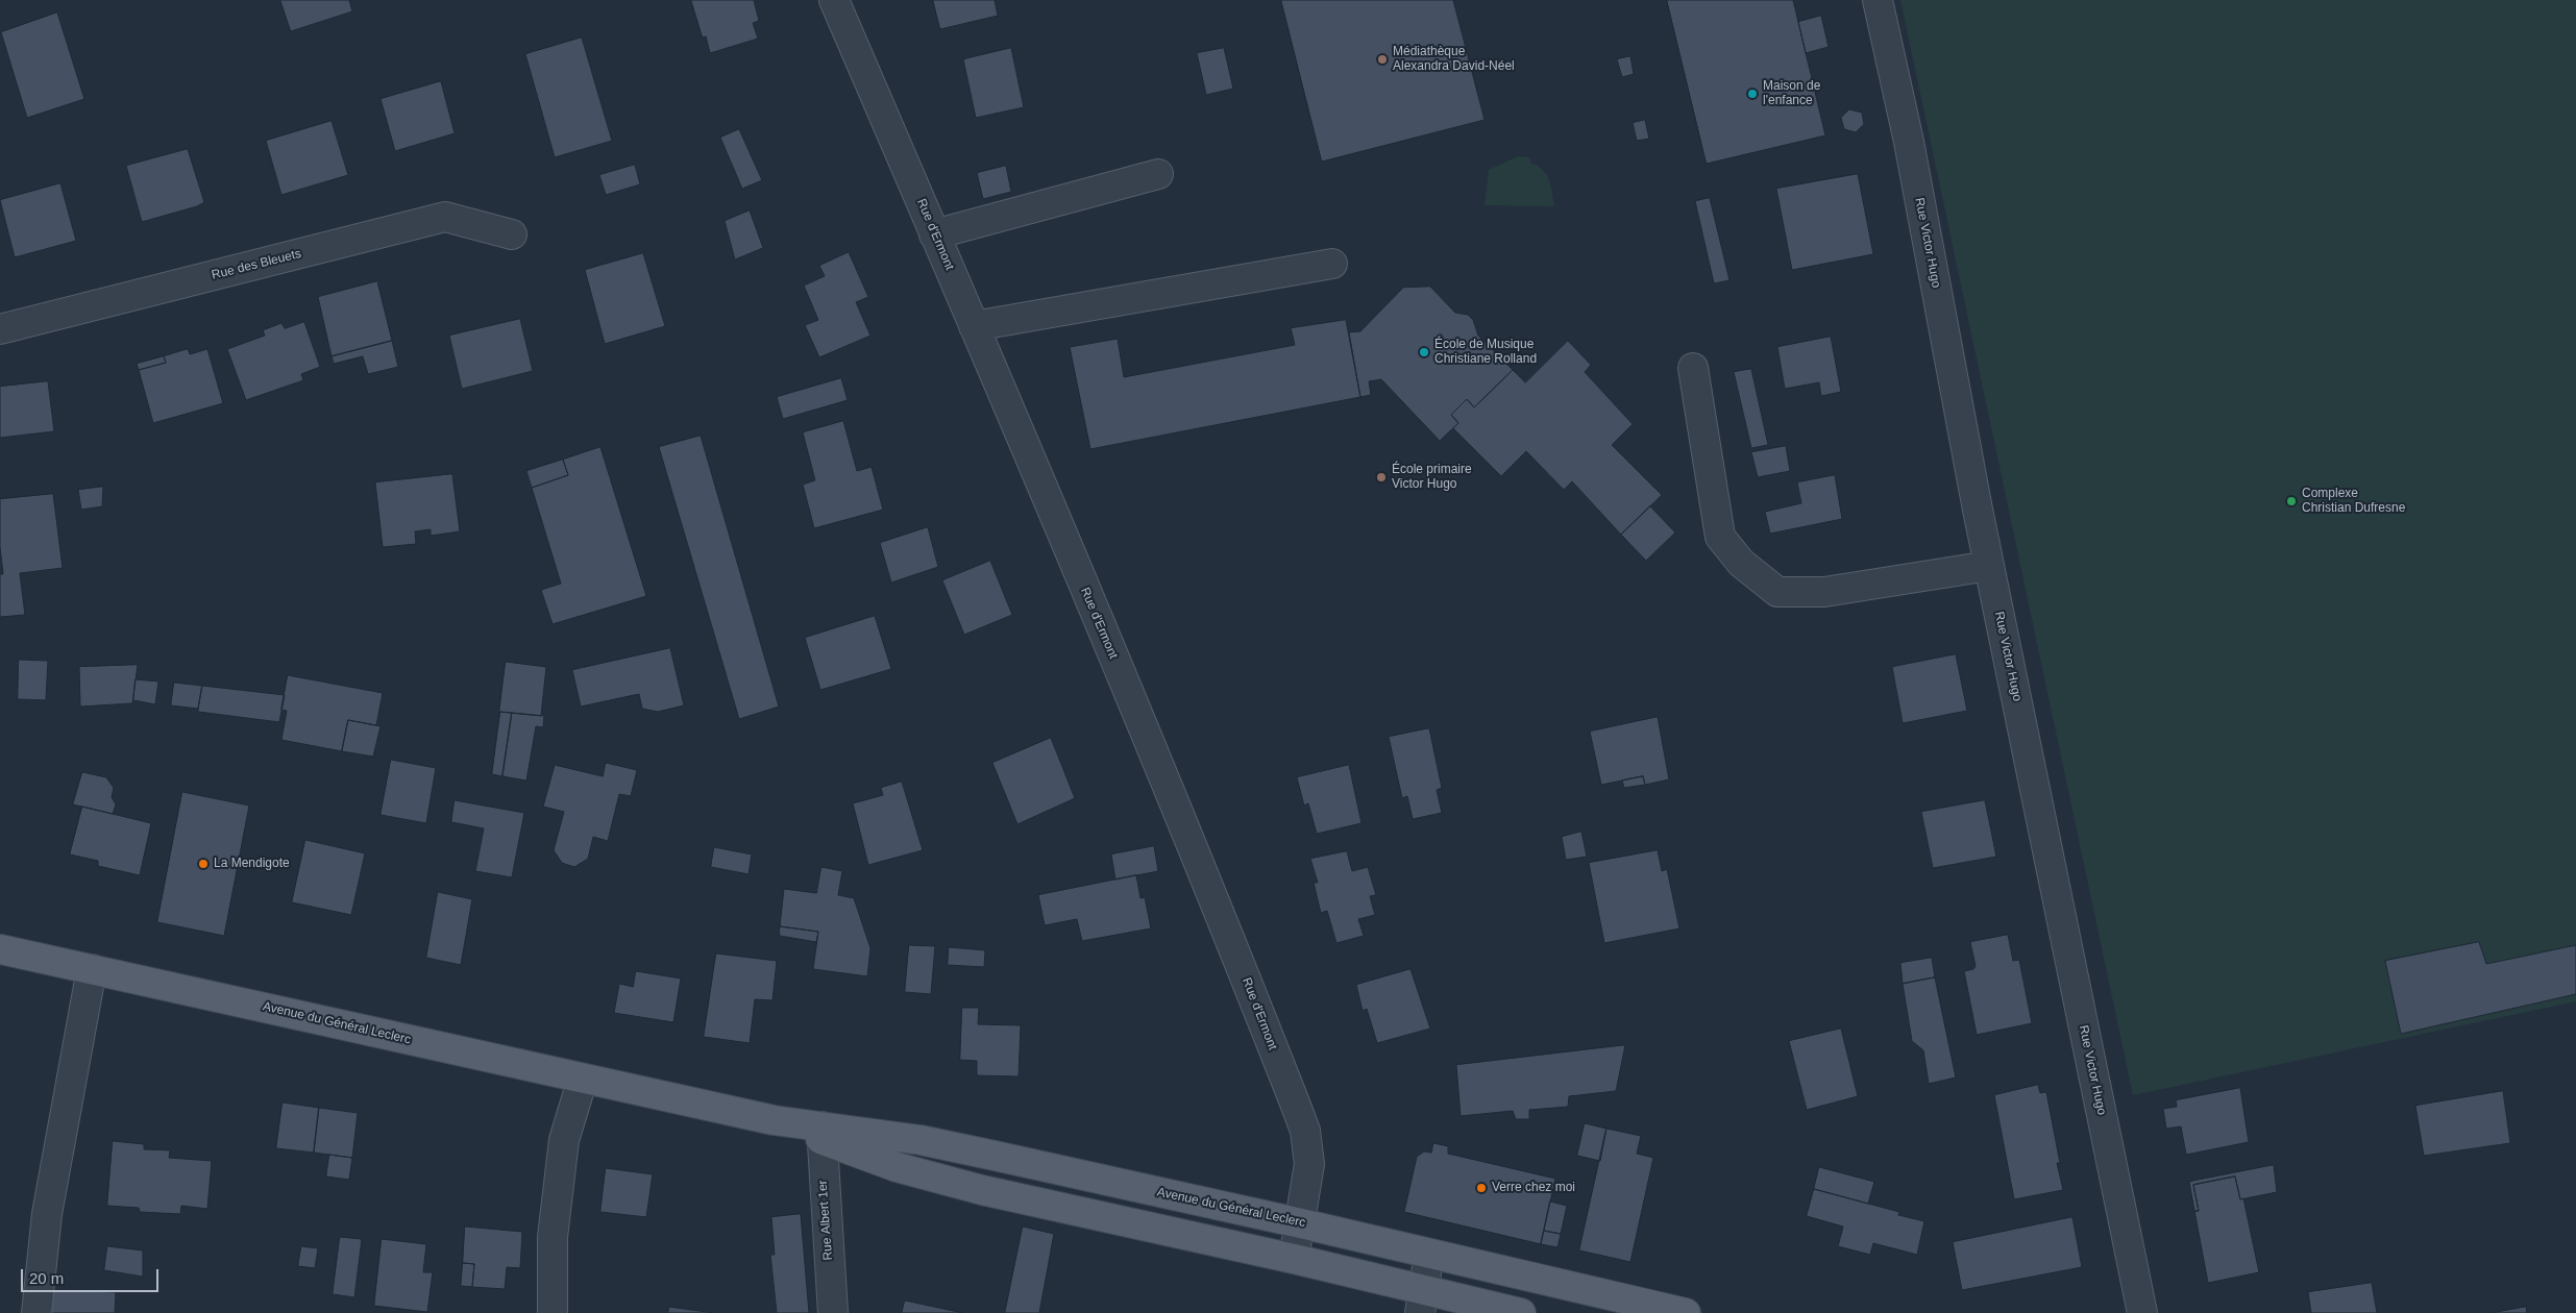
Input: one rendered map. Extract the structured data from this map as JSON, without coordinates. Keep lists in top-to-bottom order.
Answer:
{
  "streets": {
    "main road": ["Avenue du Général Leclerc"],
    "street": [
      "Rue d'Ermont",
      "Rue Victor Hugo",
      "Rue des Bleuets",
      "Rue Albert 1er"
    ]
  },
  "crossings": [
    ["Rue d'Ermont", "Avenue du Général Leclerc"],
    ["Avenue du Général Leclerc", "Rue Albert 1er"]
  ],
  "places": [
    "Médiathèque Alexandra David-Néel",
    "Maison de l'enfance",
    "École de Musique Christiane Rolland",
    "École primaire Victor Hugo",
    "Complexe Christian Dufresne",
    "La Mendigote",
    "Verre chez moi"
  ],
  "scale_bar": "20 m"
}
